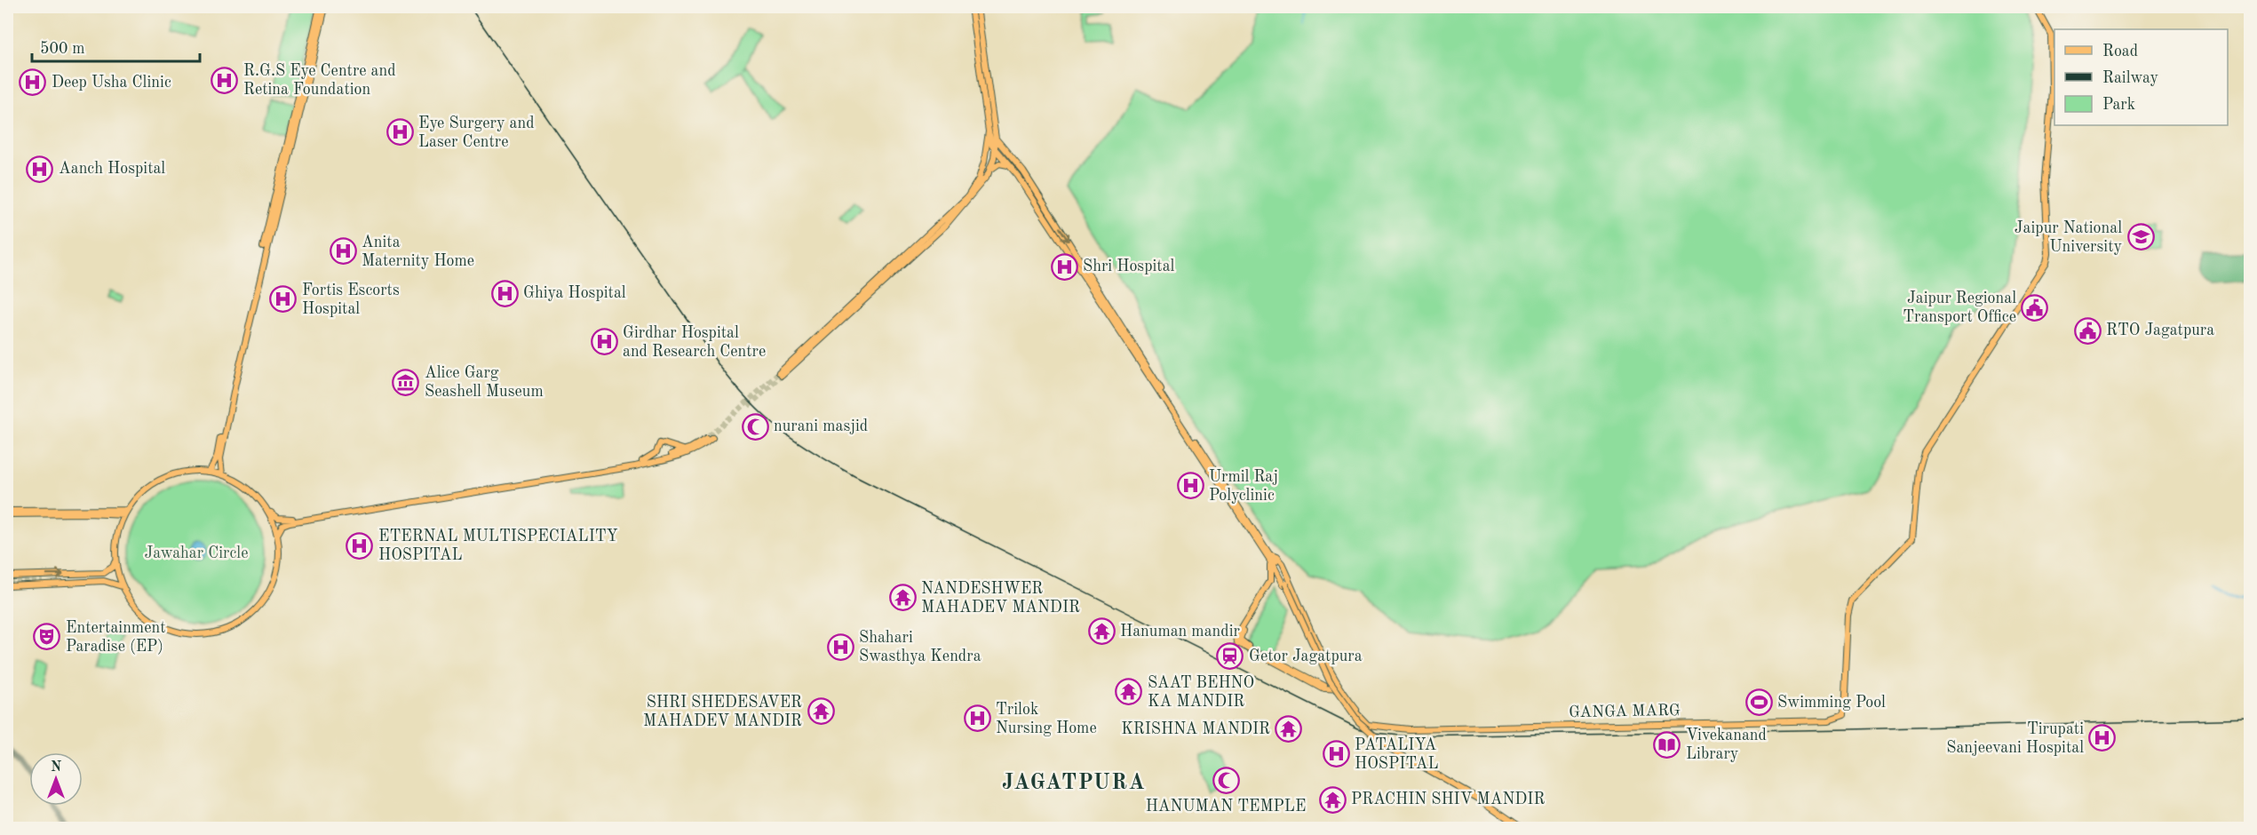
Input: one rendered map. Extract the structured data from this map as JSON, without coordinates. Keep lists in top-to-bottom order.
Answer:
{
  "streets": {
    "main road": ["GANGA MARG"]
  },
  "districts": ["JAGATPURA"],
  "parks": ["Jawahar Circle"],
  "places": {
    "hospital": [
      "R.G.S Eye Centre and Retina Foundation",
      "Deep Usha Clinic",
      "Eye Surgery and Laser Centre",
      "Aanch Hospital",
      "Anita Maternity Home",
      "Shri Hospital",
      "Ghiya Hospital",
      "Fortis Escorts Hospital",
      "Girdhar Hospital and Research Centre",
      "Urmil Raj Polyclinic",
      "ETERNAL MULTISPECIALITY HOSPITAL",
      "Shahari Swasthya Kendra",
      "Trilok Nursing Home",
      "Tirupati Sanjeevani Hospital",
      "PATALIYA HOSPITAL"
    ],
    "school or university": ["Jaipur National University"],
    "public building": ["Jaipur Regional Transport Office", "RTO Jagatpura"],
    "museum": ["Alice Garg Seashell Museum"],
    "mosque": ["nurani masjid", "HANUMAN TEMPLE"],
    "temple": [
      "NANDESHWER MAHADEV MANDIR",
      "Hanuman mandir",
      "SAAT BEHNO KA MANDIR",
      "SHRI SHEDESAVER MAHADEV MANDIR",
      "KRISHNA MANDIR",
      "PRACHIN SHIV MANDIR"
    ],
    "theatre": ["Entertainment Paradise (EP)"],
    "station": ["Getor Jagatpura"],
    "sports": ["Swimming Pool"],
    "library": ["Vivekanand Library"]
  },
  "legend": ["Road", "Railway", "Park"],
  "scale_bar": "500 m",
  "north": "top"
}
